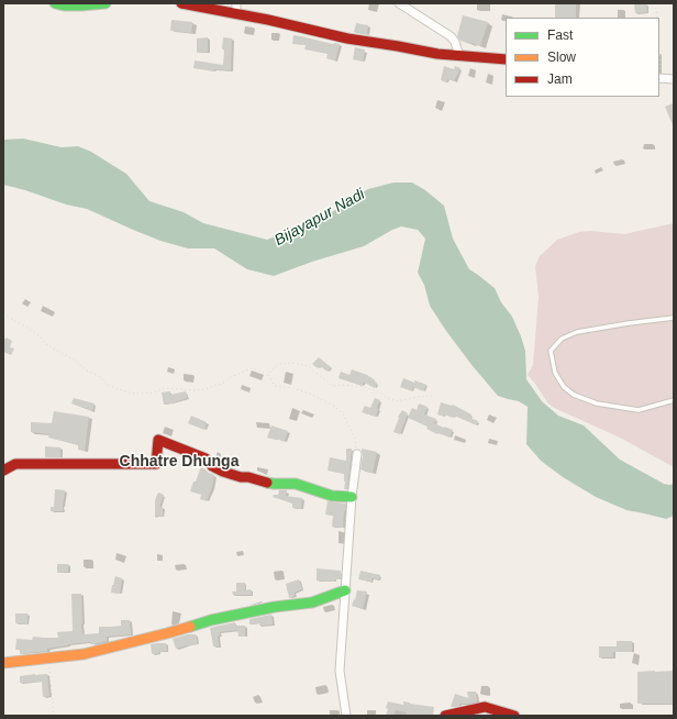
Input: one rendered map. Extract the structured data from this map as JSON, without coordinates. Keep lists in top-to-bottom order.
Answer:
{
  "districts": ["Chhatre Dhunga"],
  "water": ["Bijayapur Nadi"],
  "legend": ["Fast", "Slow", "Jam"]
}
